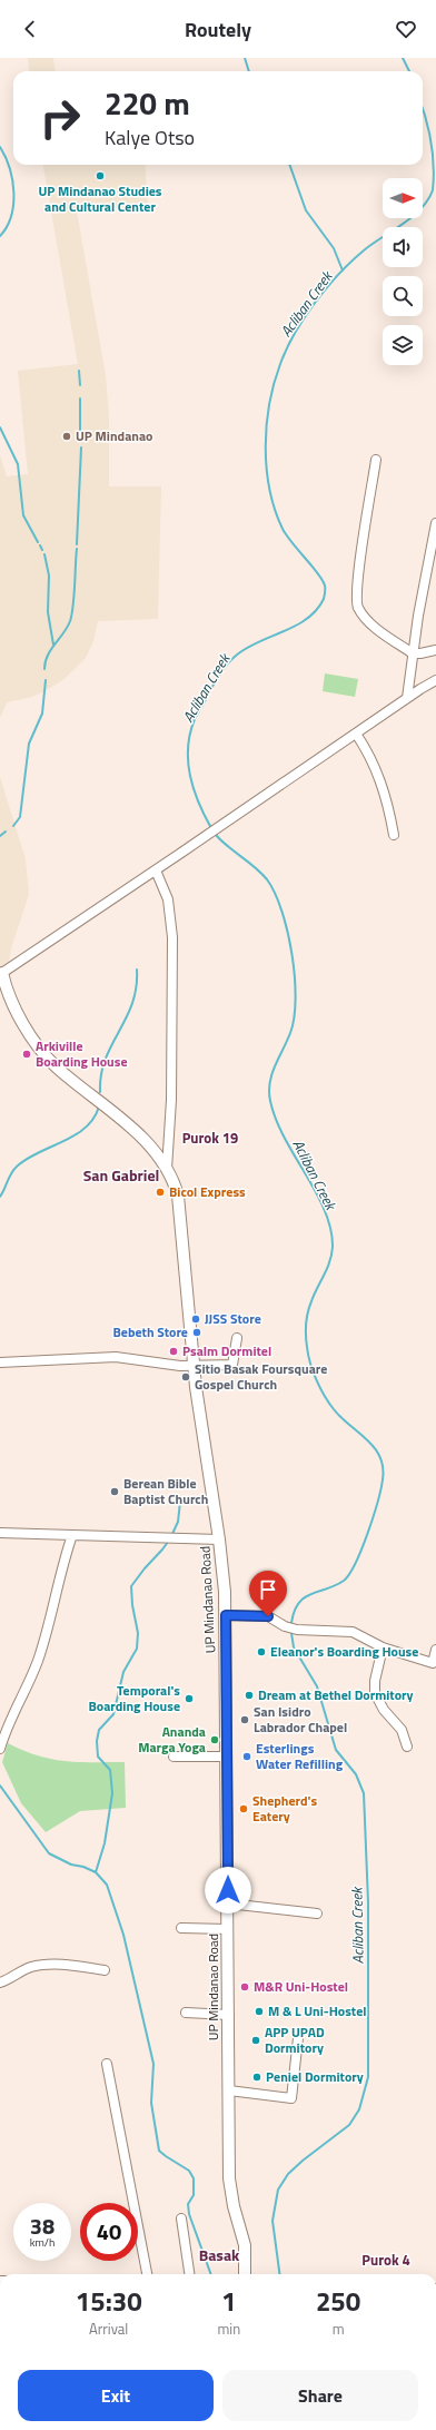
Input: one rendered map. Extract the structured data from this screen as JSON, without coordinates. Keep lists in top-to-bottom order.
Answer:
{
  "streets": {
    "street": ["UP Mindanao Road"]
  },
  "districts": [
    "Purok 19",
    "San Gabriel",
    "Basak",
    "Purok 4"
  ],
  "water": ["Acliban Creek"],
  "places": [
    "UP Mindanao Studies and Cultural Center",
    "UP Mindanao",
    "Arkiville Boarding House",
    "Bicol Express",
    "JJSS Store",
    "Bebeth Store",
    "Psalm Dormitel",
    "Sitio Basak Foursquare Gospel Church",
    "Berean Bible Baptist Church",
    "Eleanor's Boarding House",
    "Dream at Bethel Dormitory",
    "Temporal's Boarding House",
    "San Isidro Labrador Chapel",
    "Ananda Marga Yoga",
    "Esterlings Water Refilling",
    "Shepherd's Eatery",
    "M&R Uni-Hostel",
    "M & L Uni-Hostel",
    "APP UPAD Dormitory",
    "Peniel Dormitory"
  ],
  "north": "right",
  "page": {
    "header": "Routely",
    "turn": ["220 m", "Kalye Otso"],
    "speed": "38 km/h",
    "limit": "40",
    "eta": [
      "15:30",
      "Arrival",
      "1",
      "min",
      "250",
      "m"
    ],
    "buttons": ["Exit", "Share"]
  }
}
